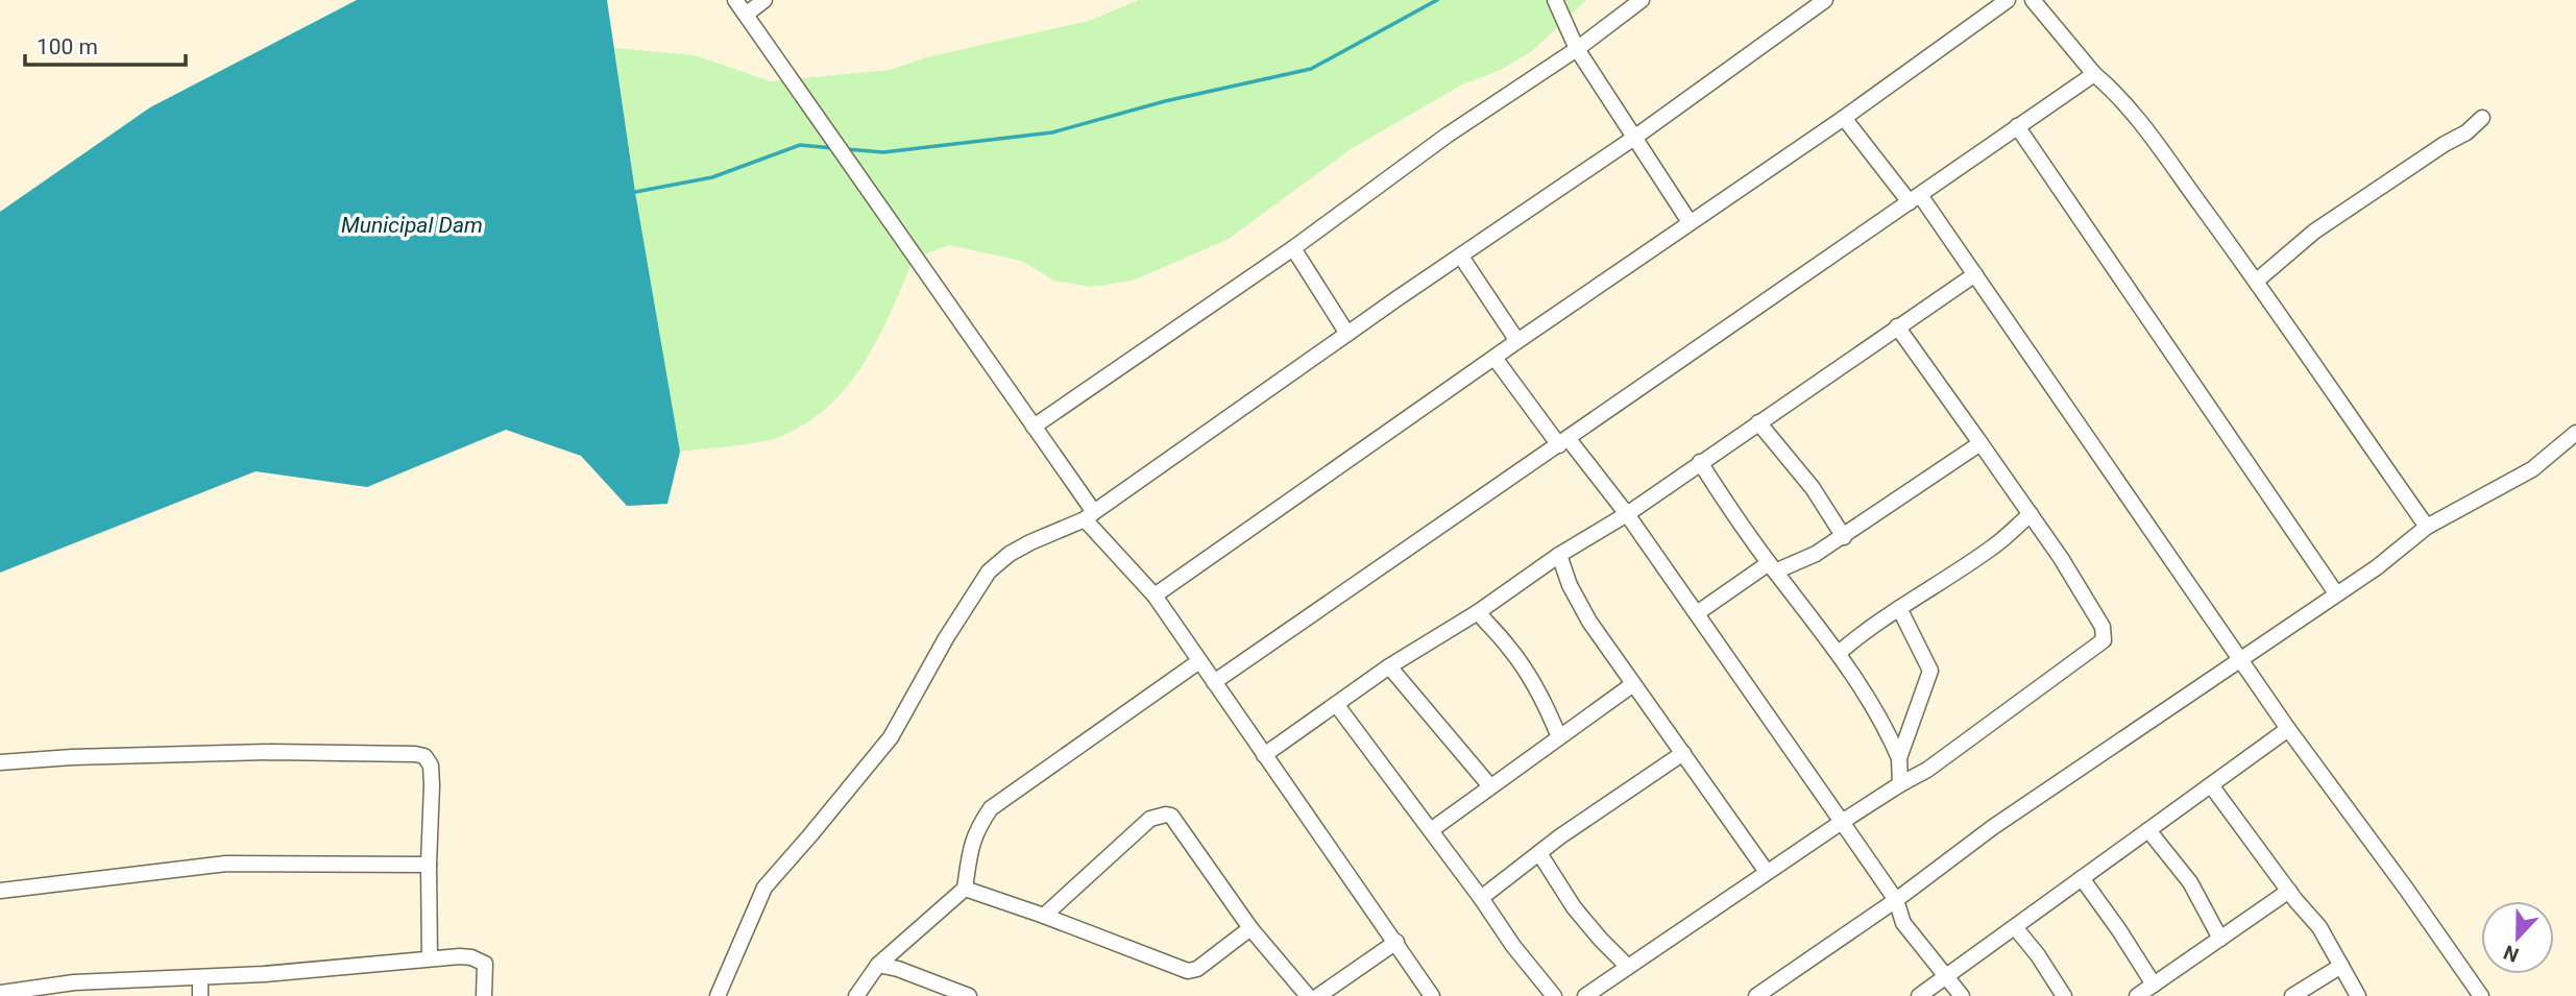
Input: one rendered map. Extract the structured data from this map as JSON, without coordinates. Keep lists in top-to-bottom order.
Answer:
{
  "water": ["Municipal Dam"],
  "scale_bar": "100 m",
  "north": "bottom"
}
